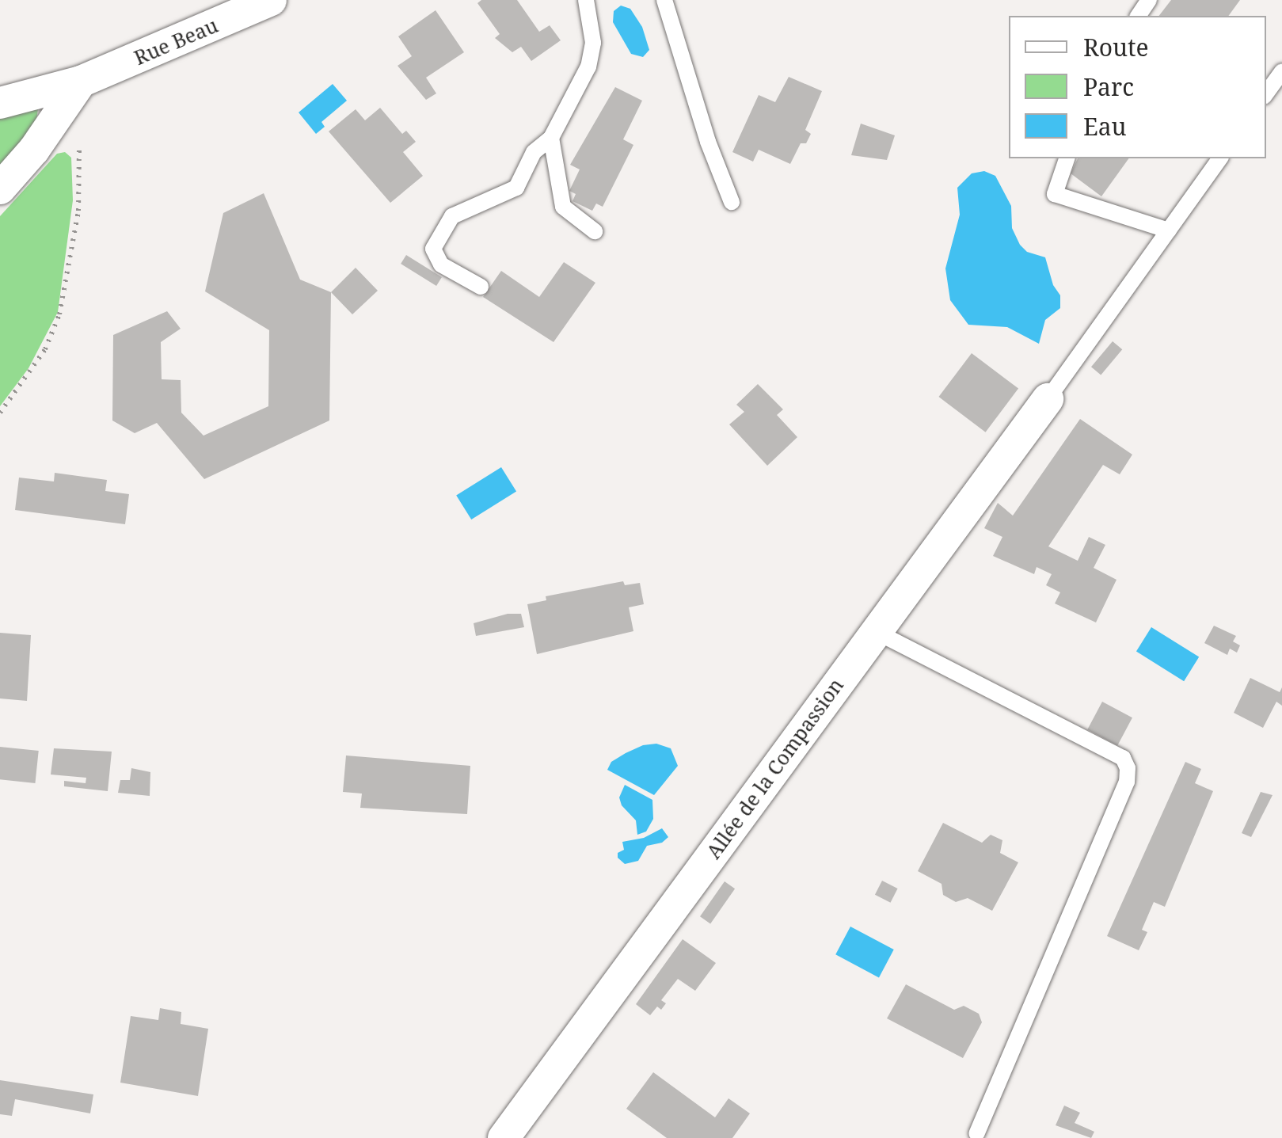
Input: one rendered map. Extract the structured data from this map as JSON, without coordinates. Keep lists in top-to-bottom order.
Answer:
{
  "streets": {
    "street": ["Rue Beau", "Allée de la Compassion"]
  },
  "legend": ["Route", "Parc", "Eau"]
}
